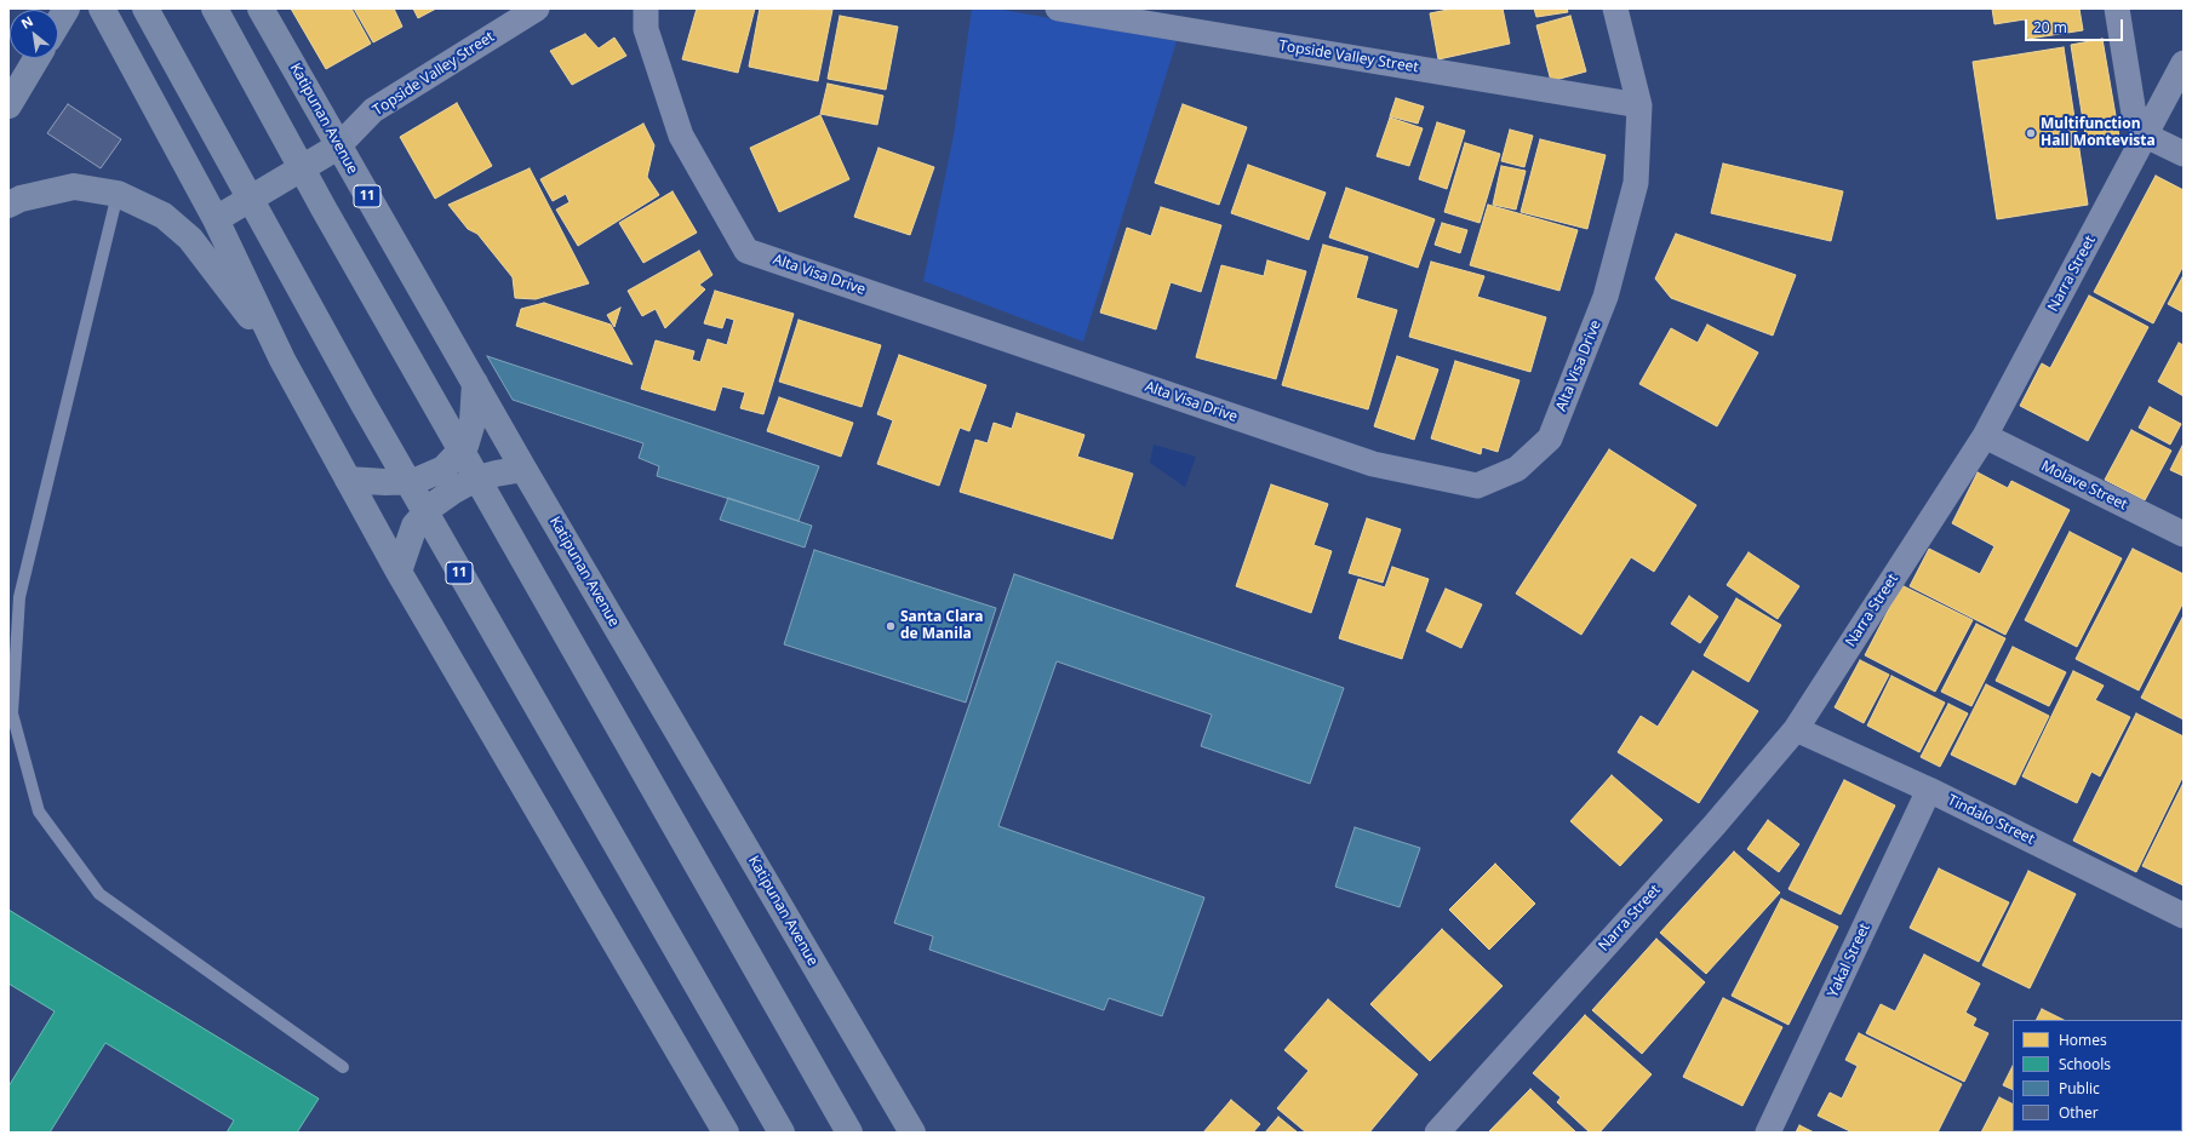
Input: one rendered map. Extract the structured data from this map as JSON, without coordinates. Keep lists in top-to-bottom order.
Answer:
{
  "streets": {
    "main road": ["Katipunan Avenue", "11"],
    "street": [
      "Topside Valley Street",
      "Narra Street",
      "Alta Visa Drive",
      "Molave Street",
      "Tindalo Street",
      "Yakal Street"
    ]
  },
  "crossings": [
    ["Topside Valley Street", "Katipunan Avenue"],
    ["Topside Valley Street", "Alta Visa Drive"],
    ["Narra Street", "Molave Street"],
    ["Narra Street", "Tindalo Street"],
    ["Tindalo Street", "Yakal Street"]
  ],
  "places": ["Multifunction Hall Montevista", "Santa Clara de Manila"],
  "legend": [
    "Homes",
    "Schools",
    "Public",
    "Other"
  ],
  "scale_bar": "20 m",
  "north": "top left"
}
